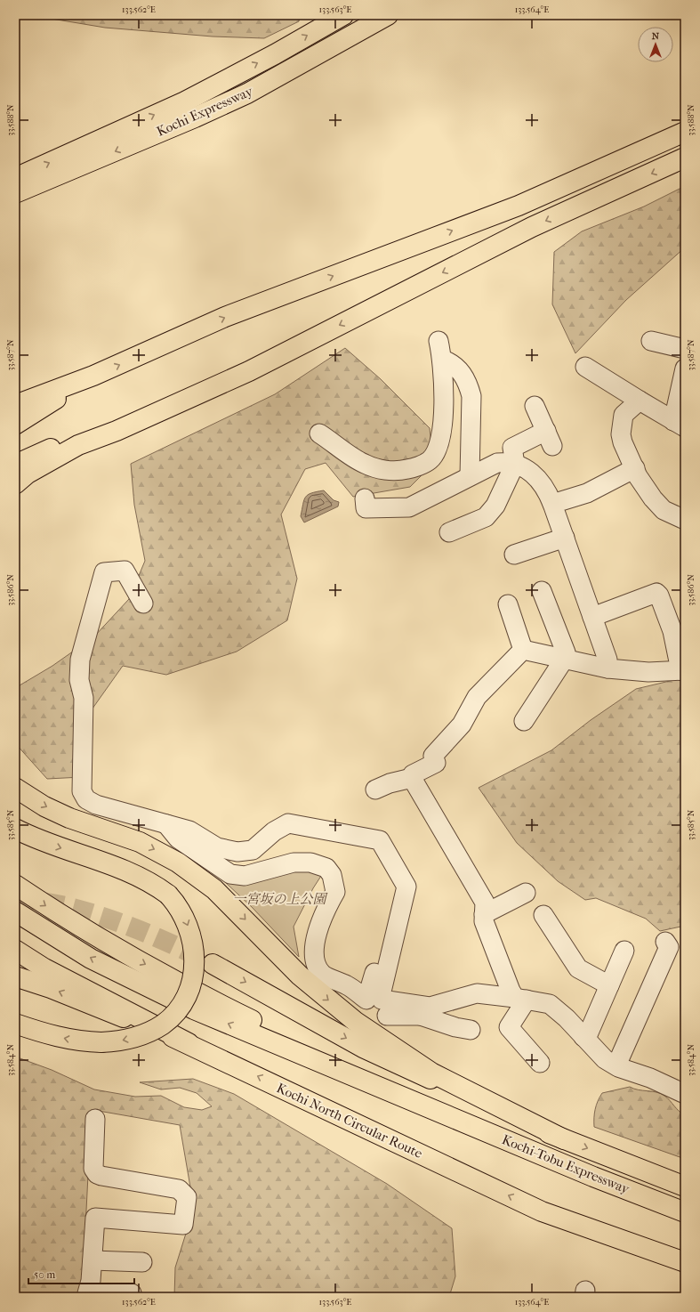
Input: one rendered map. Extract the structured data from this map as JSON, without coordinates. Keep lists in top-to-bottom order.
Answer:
{
  "streets": {
    "main road": ["Kochi Expressway", "Kochi North Circular Route", "Kochi-Tobu Expressway"]
  },
  "parks": ["一宮坂の上公園"],
  "scale_bar": "50 m",
  "north": "top",
  "coordinates": [
    "133.562°E",
    "133.563°E",
    "133.564°E",
    "33.588°N",
    "33.587°N",
    "33.586°N",
    "33.585°N",
    "33.584°N"
  ]
}
